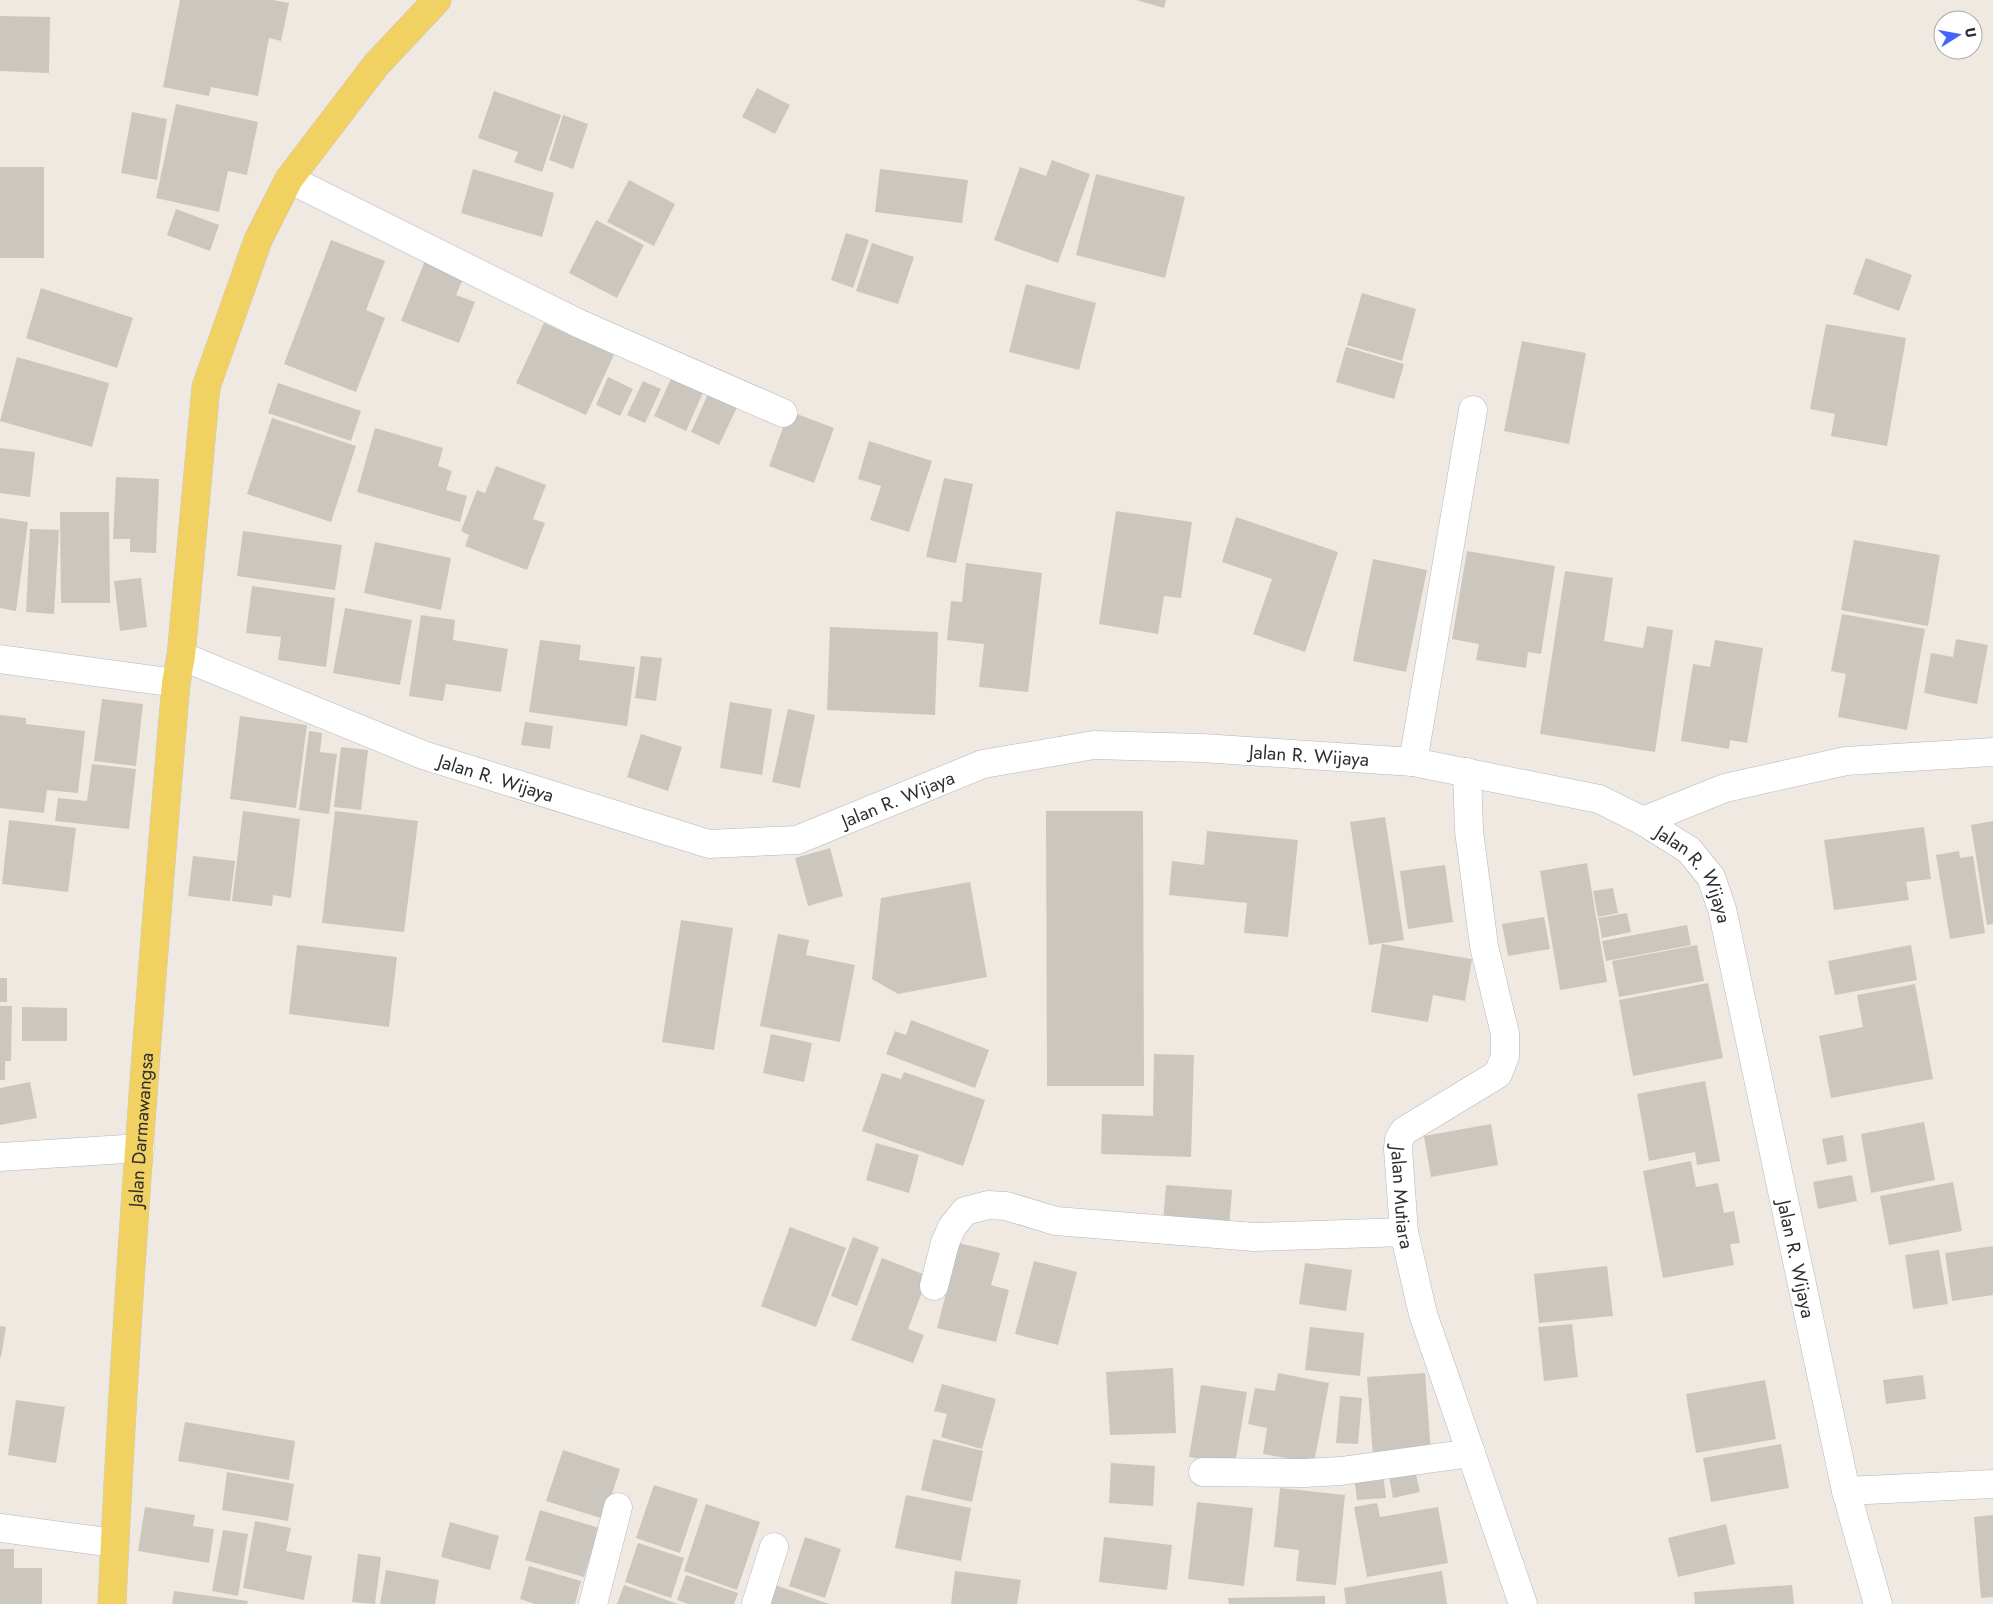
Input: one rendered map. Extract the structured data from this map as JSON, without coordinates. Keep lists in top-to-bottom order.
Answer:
{
  "streets": {
    "main road": ["Jalan Darmawangsa"],
    "street": ["Jalan R. Wijaya", "Jalan Mutiara"]
  },
  "crossings": [
    ["Jalan R. Wijaya", "Jalan Darmawangsa"],
    ["Jalan R. Wijaya", "Jalan Mutiara"]
  ],
  "north": "right"
}
